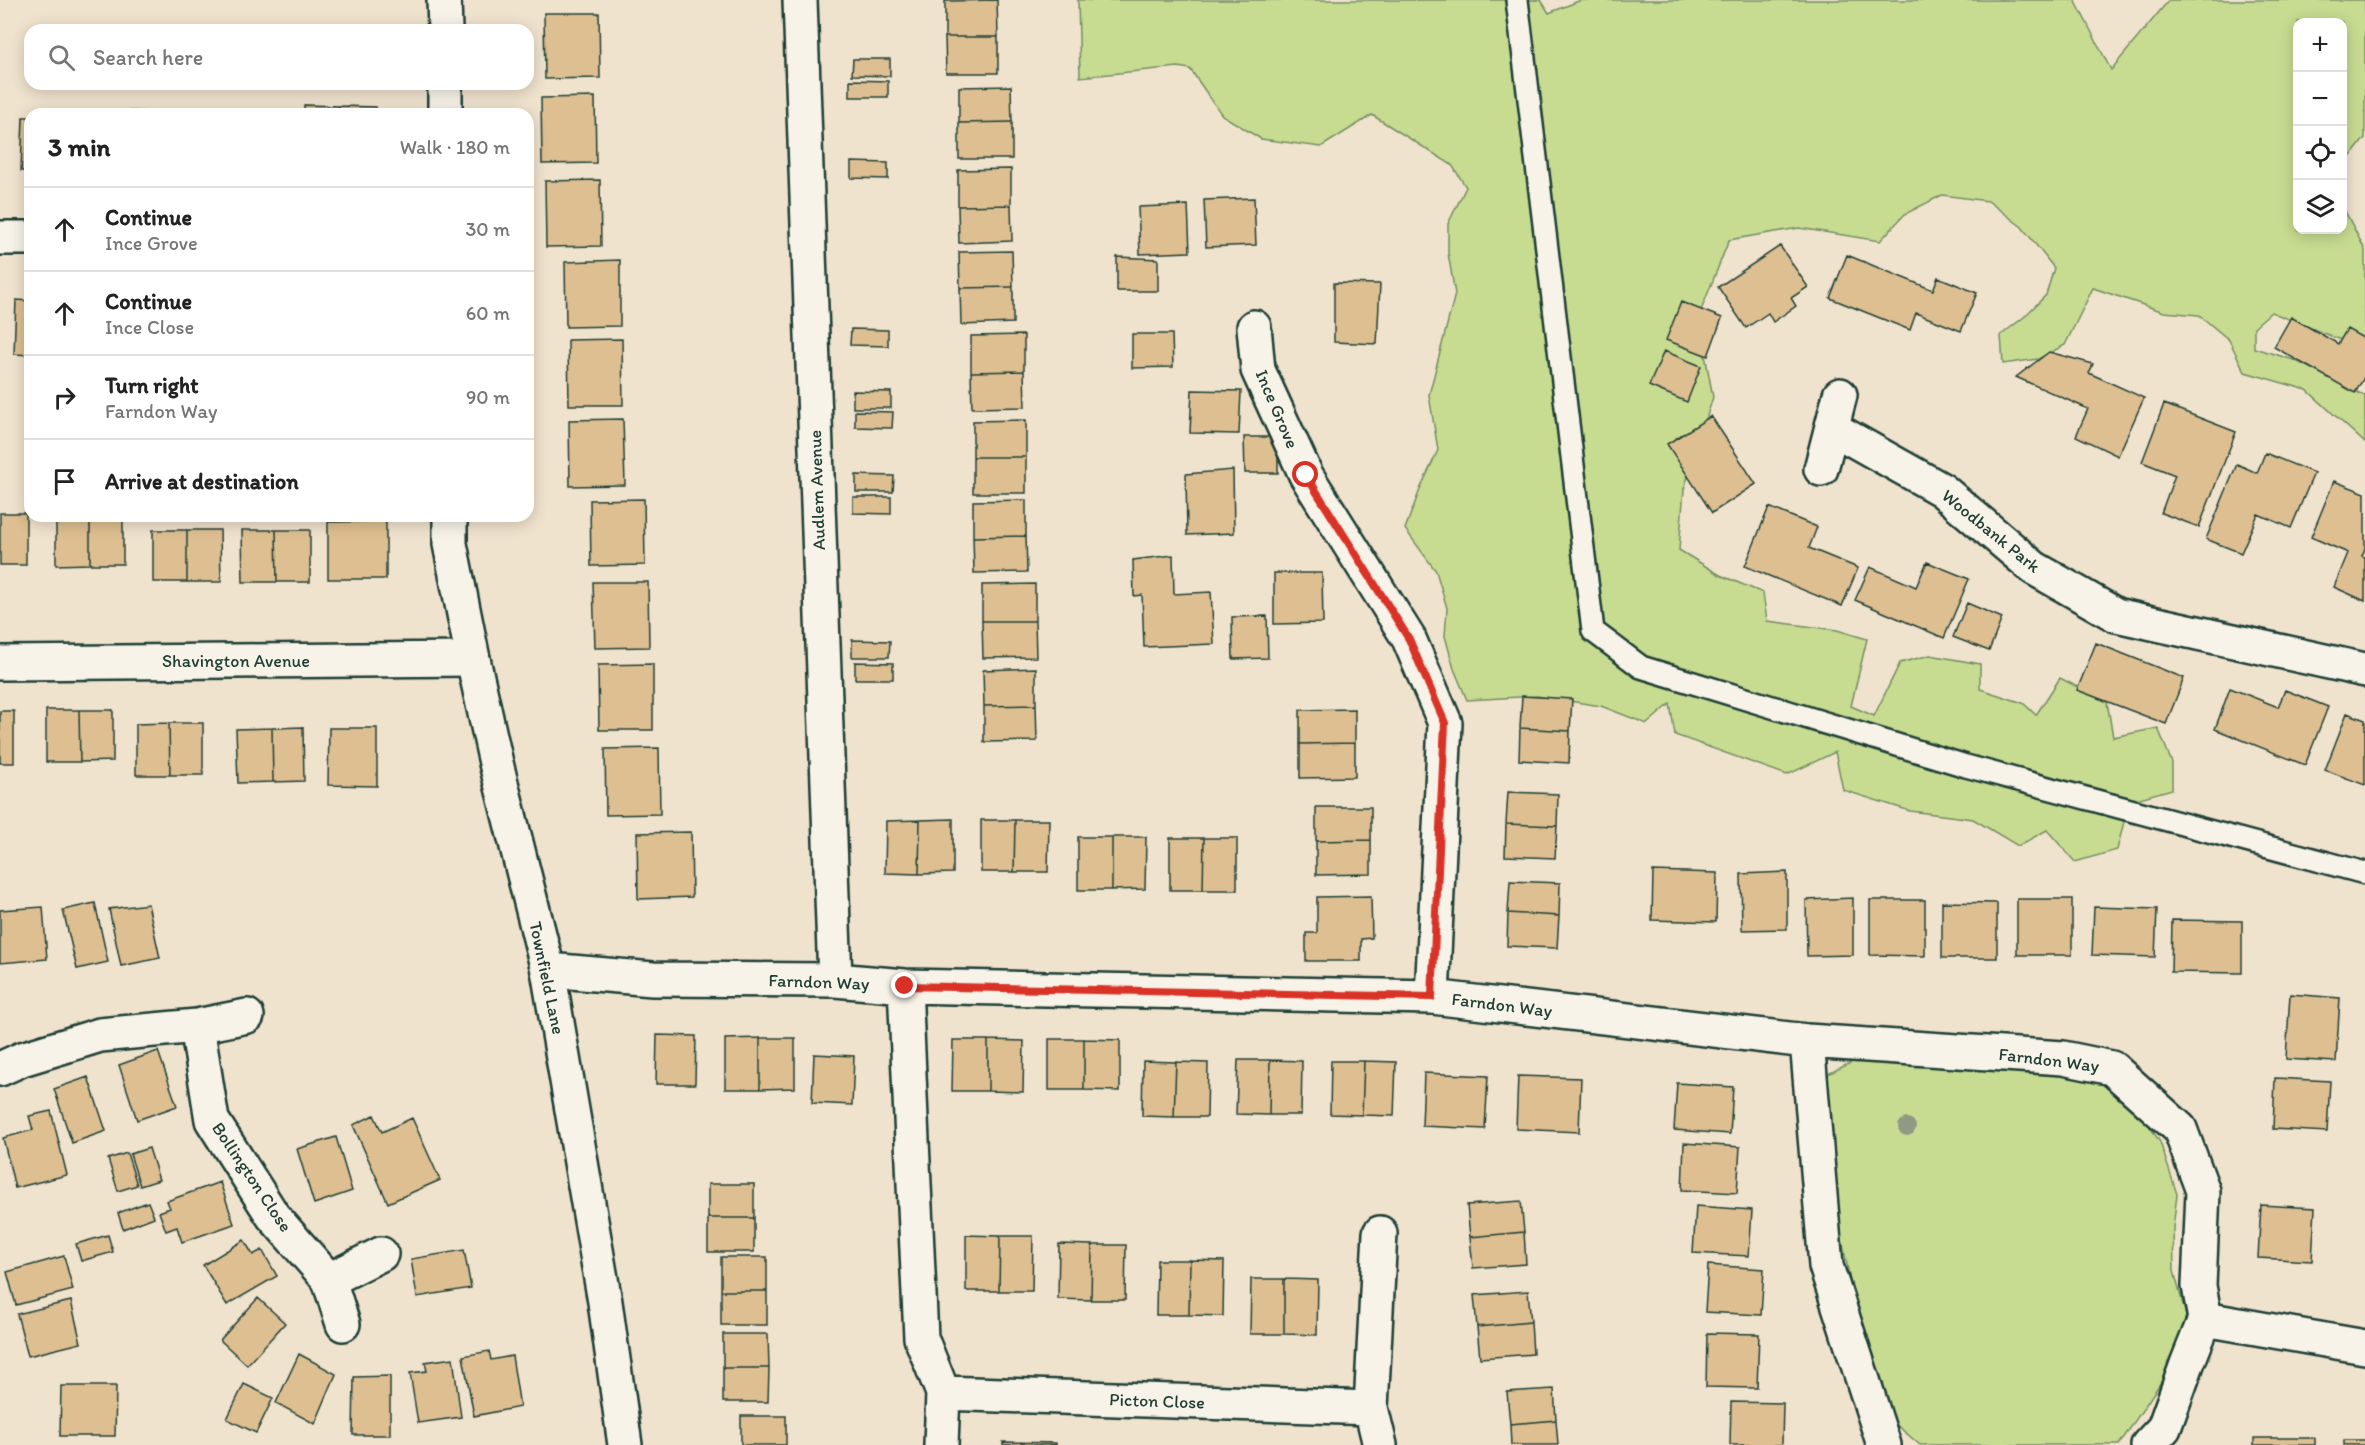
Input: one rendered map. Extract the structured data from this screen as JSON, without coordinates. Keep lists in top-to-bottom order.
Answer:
{
  "streets": {
    "street": [
      "Ince Grove",
      "Audlem Avenue",
      "Woodbank Park",
      "Shavington Avenue",
      "Townfield Lane",
      "Farndon Way",
      "Bollington Close",
      "Picton Close"
    ]
  },
  "crossings": [
    ["Ince Grove", "Farndon Way"],
    ["Audlem Avenue", "Farndon Way"],
    ["Shavington Avenue", "Townfield Lane"],
    ["Townfield Lane", "Farndon Way"]
  ],
  "page": {
    "map_buttons": ["+", "−"],
    "search": "Search here",
    "heading": ["3 min", "Walk · 180 m"],
    "list": [
      ["Continue", "Ince Grove", "30 m"],
      ["Continue", "Ince Close", "60 m"],
      ["Turn right", "Farndon Way", "90 m"],
      "Arrive at destination"
    ]
  }
}
